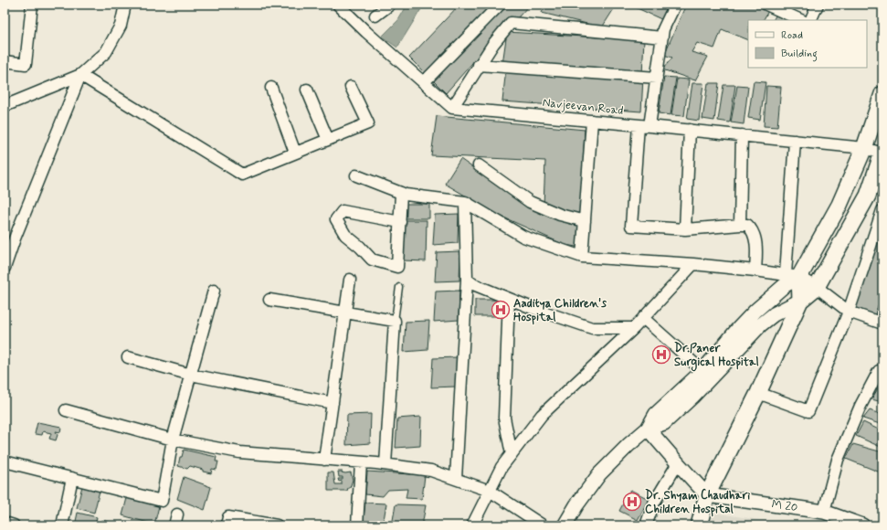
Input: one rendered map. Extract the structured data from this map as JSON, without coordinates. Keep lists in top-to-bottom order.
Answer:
{
  "streets": {
    "street": ["Navjeevan Road", "M 20"]
  },
  "places": {
    "hospital": ["Aaditya Children's Hospital", "Dr.Paner Surgical Hospital", "Dr. Shyam Chaudhari Children Hospital"]
  },
  "legend": ["Road", "Building"]
}
